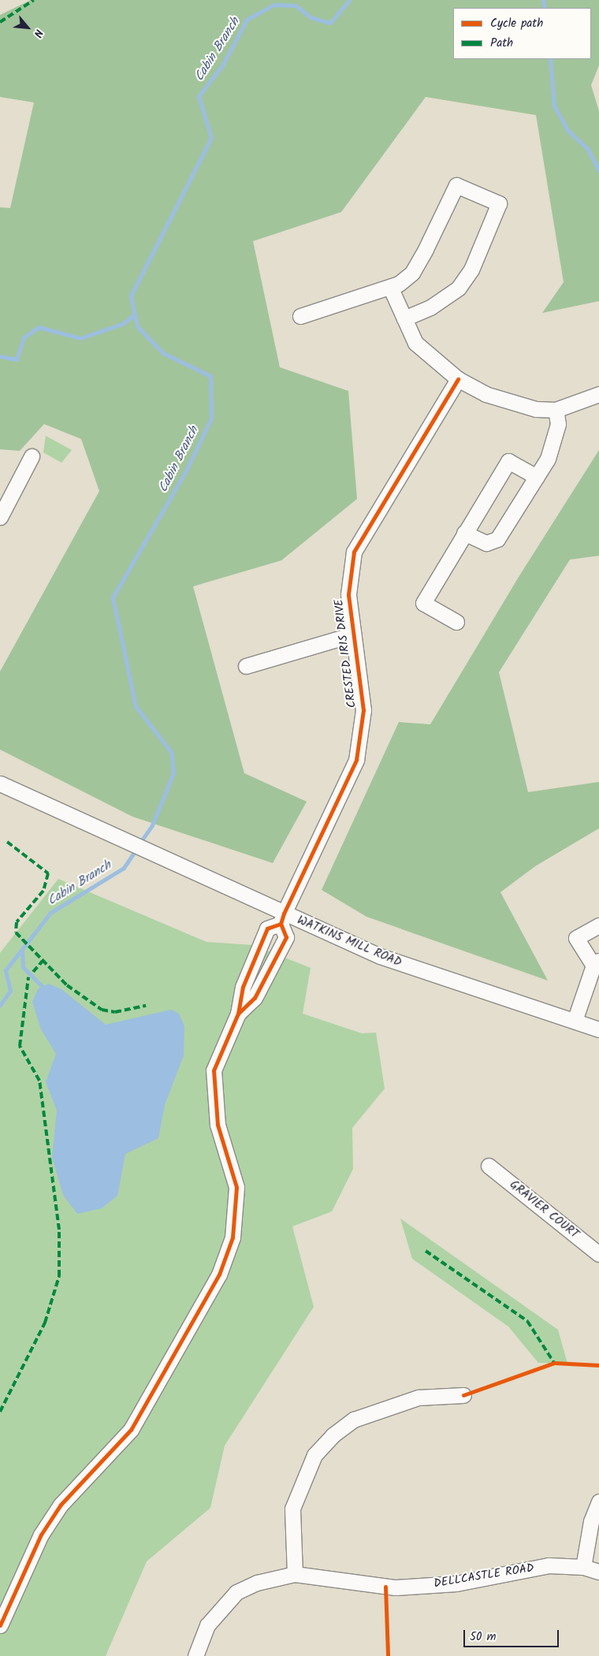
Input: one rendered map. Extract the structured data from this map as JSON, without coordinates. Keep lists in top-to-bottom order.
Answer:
{
  "streets": {
    "street": [
      "CRESTED IRIS DRIVE",
      "WATKINS MILL ROAD",
      "GRAVIER COURT",
      "DELLCASTLE ROAD"
    ]
  },
  "crossings": [
    ["CRESTED IRIS DRIVE", "WATKINS MILL ROAD"]
  ],
  "water": ["Cabin Branch"],
  "legend": ["Cycle path", "Path"],
  "scale_bar": "50 m",
  "north": "bottom right"
}
